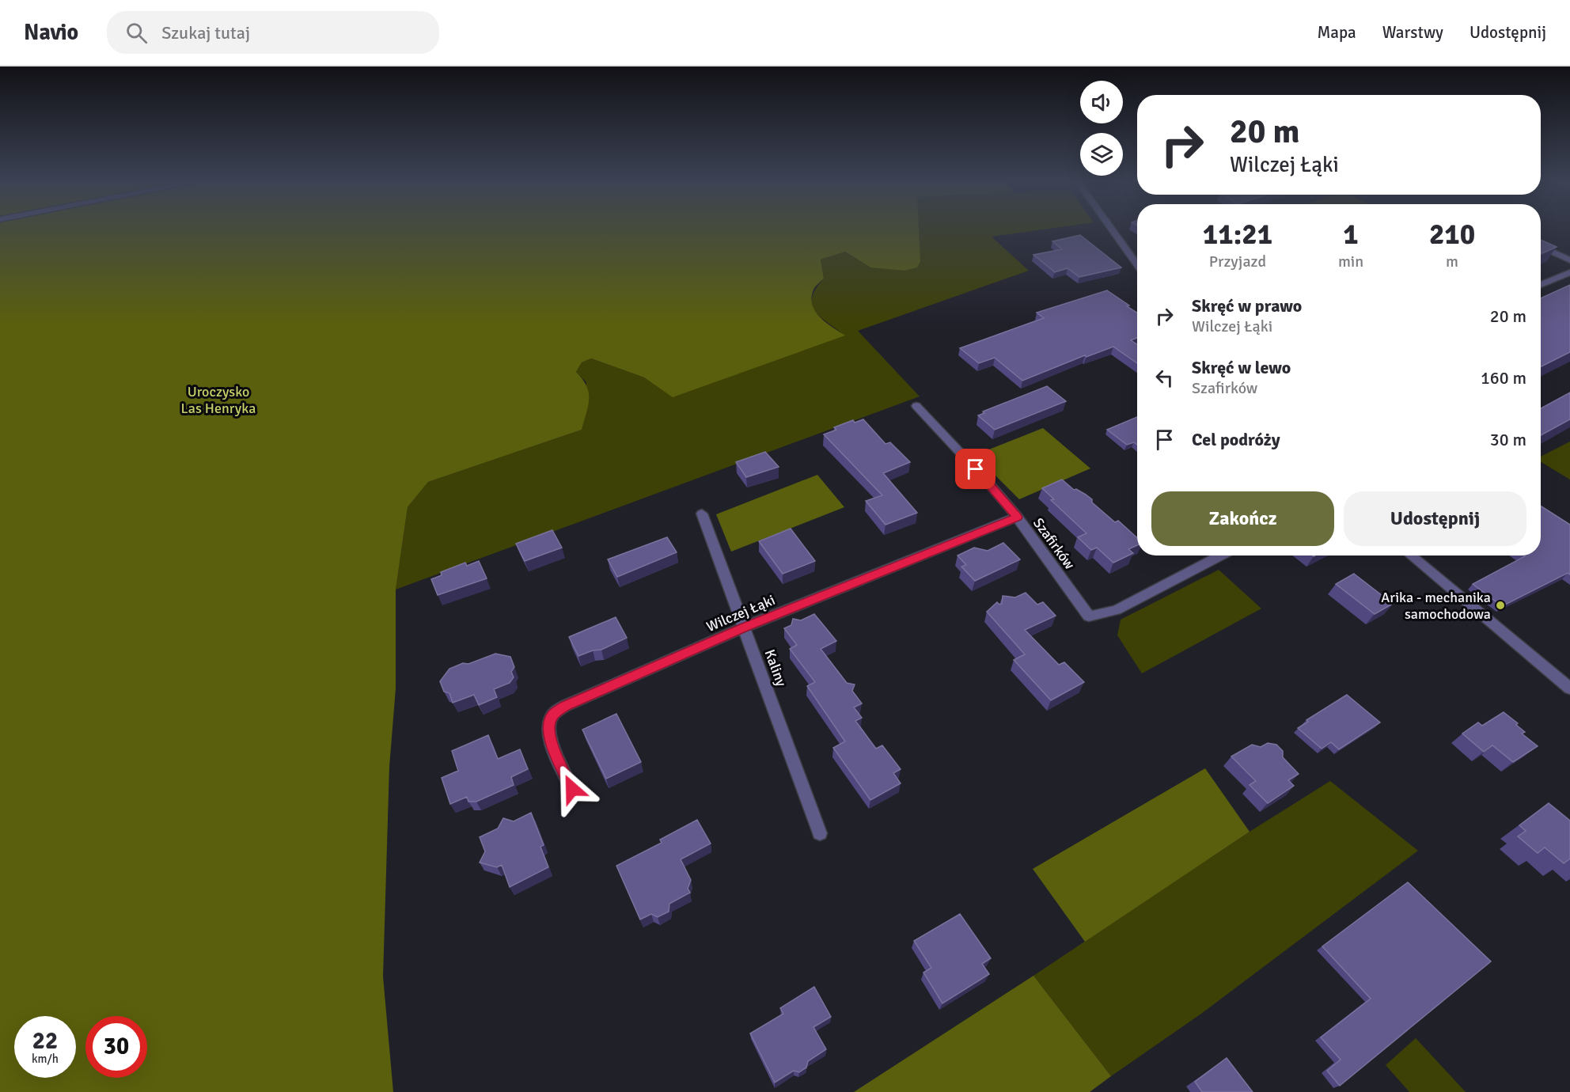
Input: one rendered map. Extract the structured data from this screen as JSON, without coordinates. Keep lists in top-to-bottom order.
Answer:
{
  "streets": {
    "street": ["Szafirków", "Wilczej Łąki", "Kaliny"]
  },
  "crossings": [
    ["Szafirków", "Wilczej Łąki"],
    ["Wilczej Łąki", "Kaliny"]
  ],
  "parks": ["Uroczysko Las Henryka"],
  "places": ["Arika - mechanika samochodowa"],
  "page": {
    "header": "Navio",
    "search": "Szukaj tutaj",
    "nav": ["Mapa", "Warstwy", "Udostępnij"],
    "turn": ["20 m", "Wilczej Łąki"],
    "eta": [
      "11:21",
      "Przyjazd",
      "1",
      "min",
      "210",
      "m"
    ],
    "list": [
      {
        "name": "Skręć w prawo",
        "note": "Wilczej Łąki",
        "value": "20 m"
      },
      {
        "name": "Skręć w lewo",
        "note": "Szafirków",
        "value": "160 m"
      },
      {
        "name": "Cel podróży",
        "value": "30 m"
      }
    ],
    "buttons": ["Zakończ", "Udostępnij"],
    "speed": "22 km/h",
    "limit": "30"
  }
}
